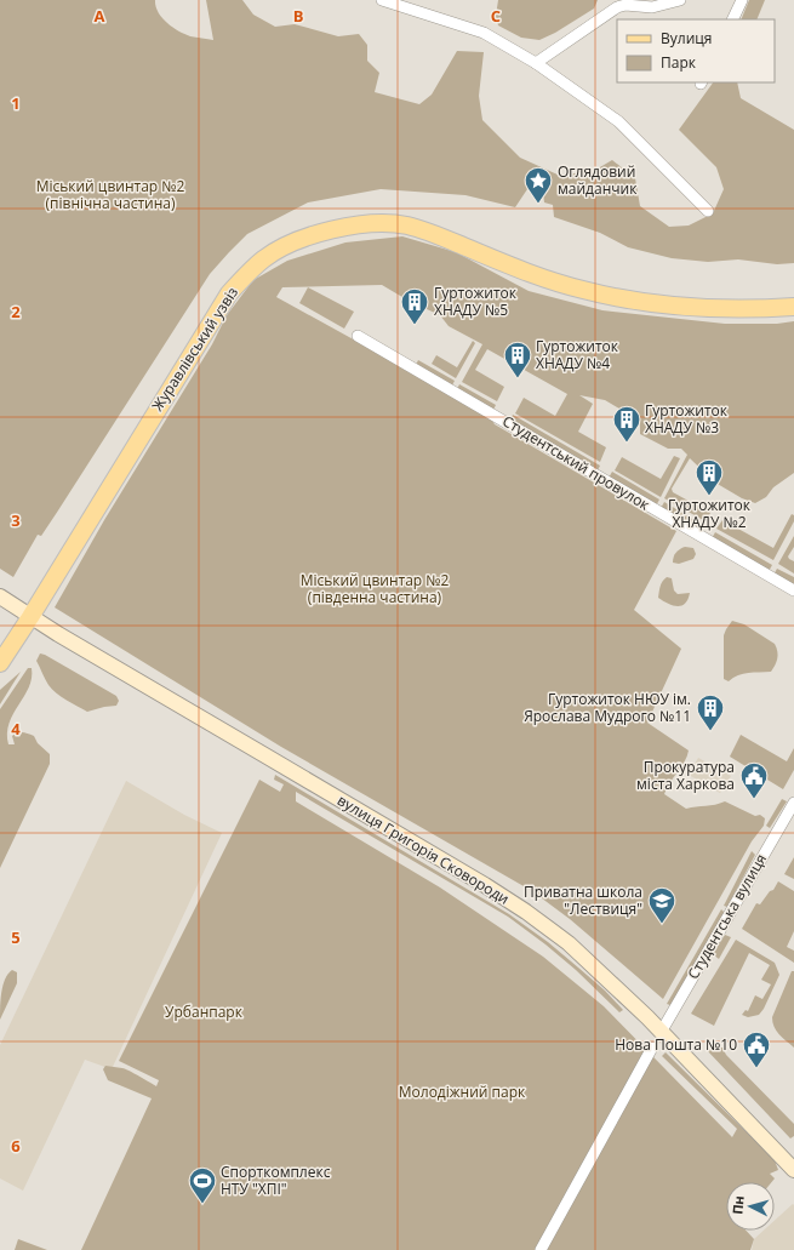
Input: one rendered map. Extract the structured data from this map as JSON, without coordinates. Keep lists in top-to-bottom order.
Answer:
{
  "streets": {
    "main road": ["Журавлівський узвіз", "вулиця Григорія Сковороди"],
    "street": ["Студентський провулок", "Студентська вулиця"]
  },
  "crossings": [
    ["Журавлівський узвіз", "вулиця Григорія Сковороди"],
    ["вулиця Григорія Сковороди", "Студентська вулиця"]
  ],
  "parks": [
    "Міський цвинтар №2 (північна частина)",
    "Міський цвинтар №2 (південна частина)",
    "Урбанпарк",
    "Молодіжний парк"
  ],
  "places": {
    "place": ["Оглядовий майданчик"],
    "building": [
      "Гуртожиток ХНАДУ №5",
      "Гуртожиток ХНАДУ №4",
      "Гуртожиток ХНАДУ №3",
      "Гуртожиток ХНАДУ №2",
      "Гуртожиток НЮУ ім. Ярослава Мудрого №11"
    ],
    "public building": ["Прокуратура міста Харкова", "Нова Пошта №10"],
    "school or university": ["Приватна школа \"Лествиця\""],
    "sports": ["Спорткомплекс НТУ \"ХПІ\""]
  },
  "legend": ["Вулиця", "Парк"],
  "north": "left",
  "grid": {
    "columns": ["A", "B", "C"],
    "rows": [
      "1",
      "2",
      "3",
      "4",
      "5",
      "6"
    ]
  }
}
